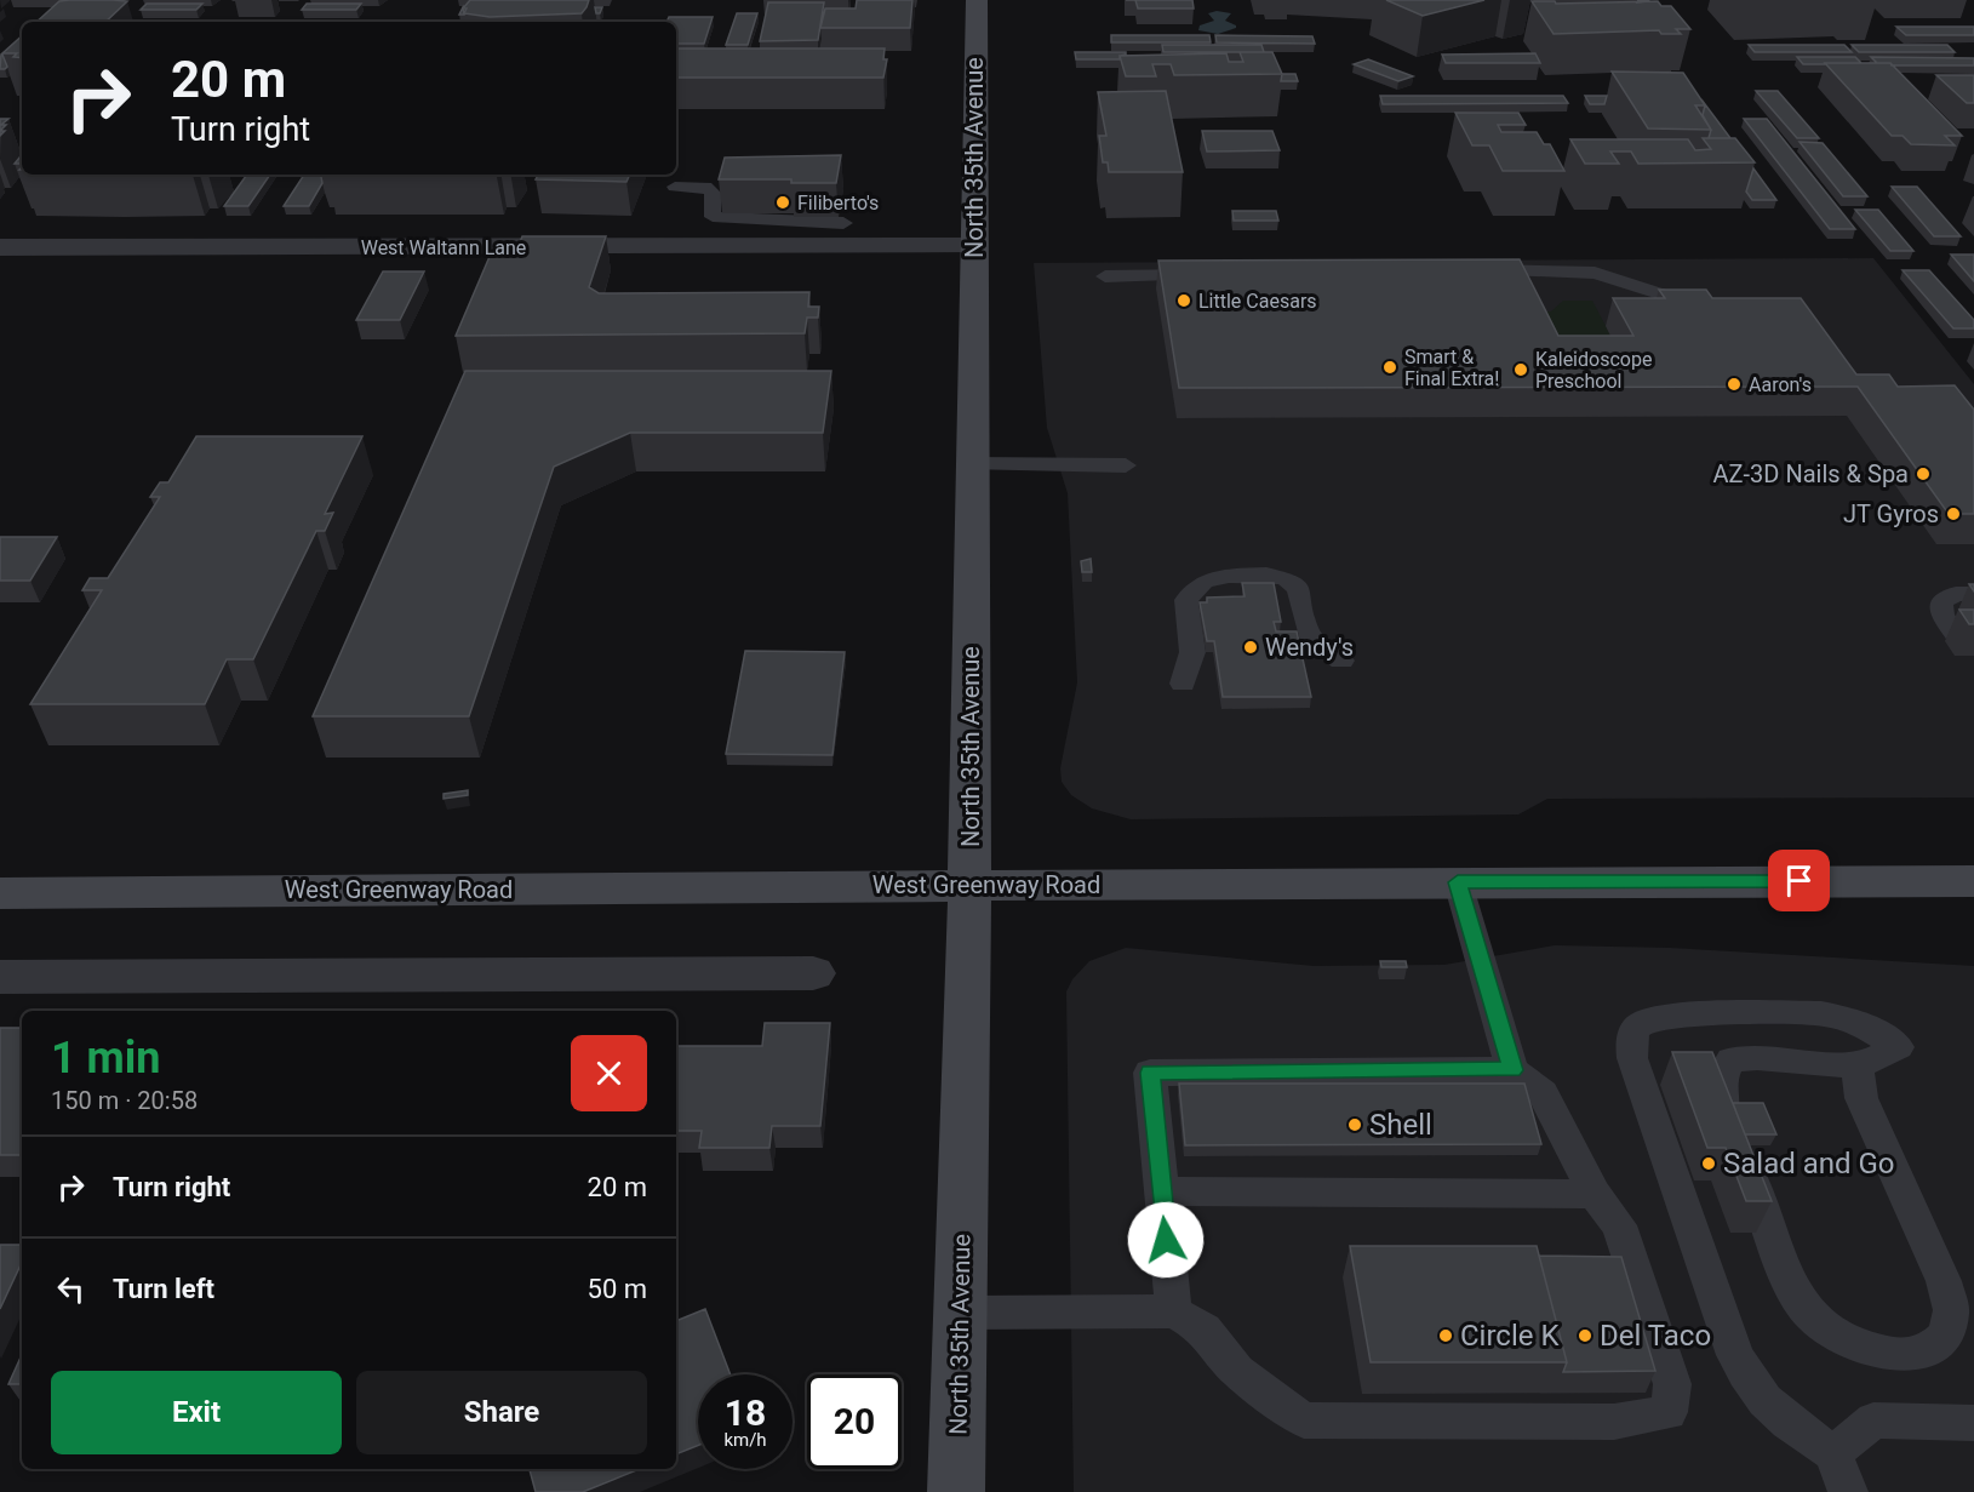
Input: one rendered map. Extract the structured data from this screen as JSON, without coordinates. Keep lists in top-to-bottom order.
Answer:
{
  "streets": {
    "main road": ["North 35th Avenue", "West Greenway Road"],
    "street": ["West Waltann Lane"]
  },
  "crossings": [
    ["North 35th Avenue", "West Waltann Lane"],
    ["North 35th Avenue", "West Greenway Road"]
  ],
  "places": [
    "Filiberto's",
    "Little Caesars",
    "Smart & Final Extra!",
    "Kaleidoscope Preschool",
    "Aaron's",
    "AZ-3D Nails & Spa",
    "JT Gyros",
    "Wendy's",
    "Shell",
    "Salad and Go",
    "Circle K",
    "Del Taco"
  ],
  "page": {
    "turn": ["20 m", "Turn right"],
    "heading": ["1 min", "150 m · 20:58"],
    "list": [
      {
        "name": "Turn right",
        "value": "20 m"
      },
      {
        "name": "Turn left",
        "value": "50 m"
      }
    ],
    "buttons": ["Exit", "Share"],
    "speed": "18 km/h",
    "limit": "20"
  }
}
